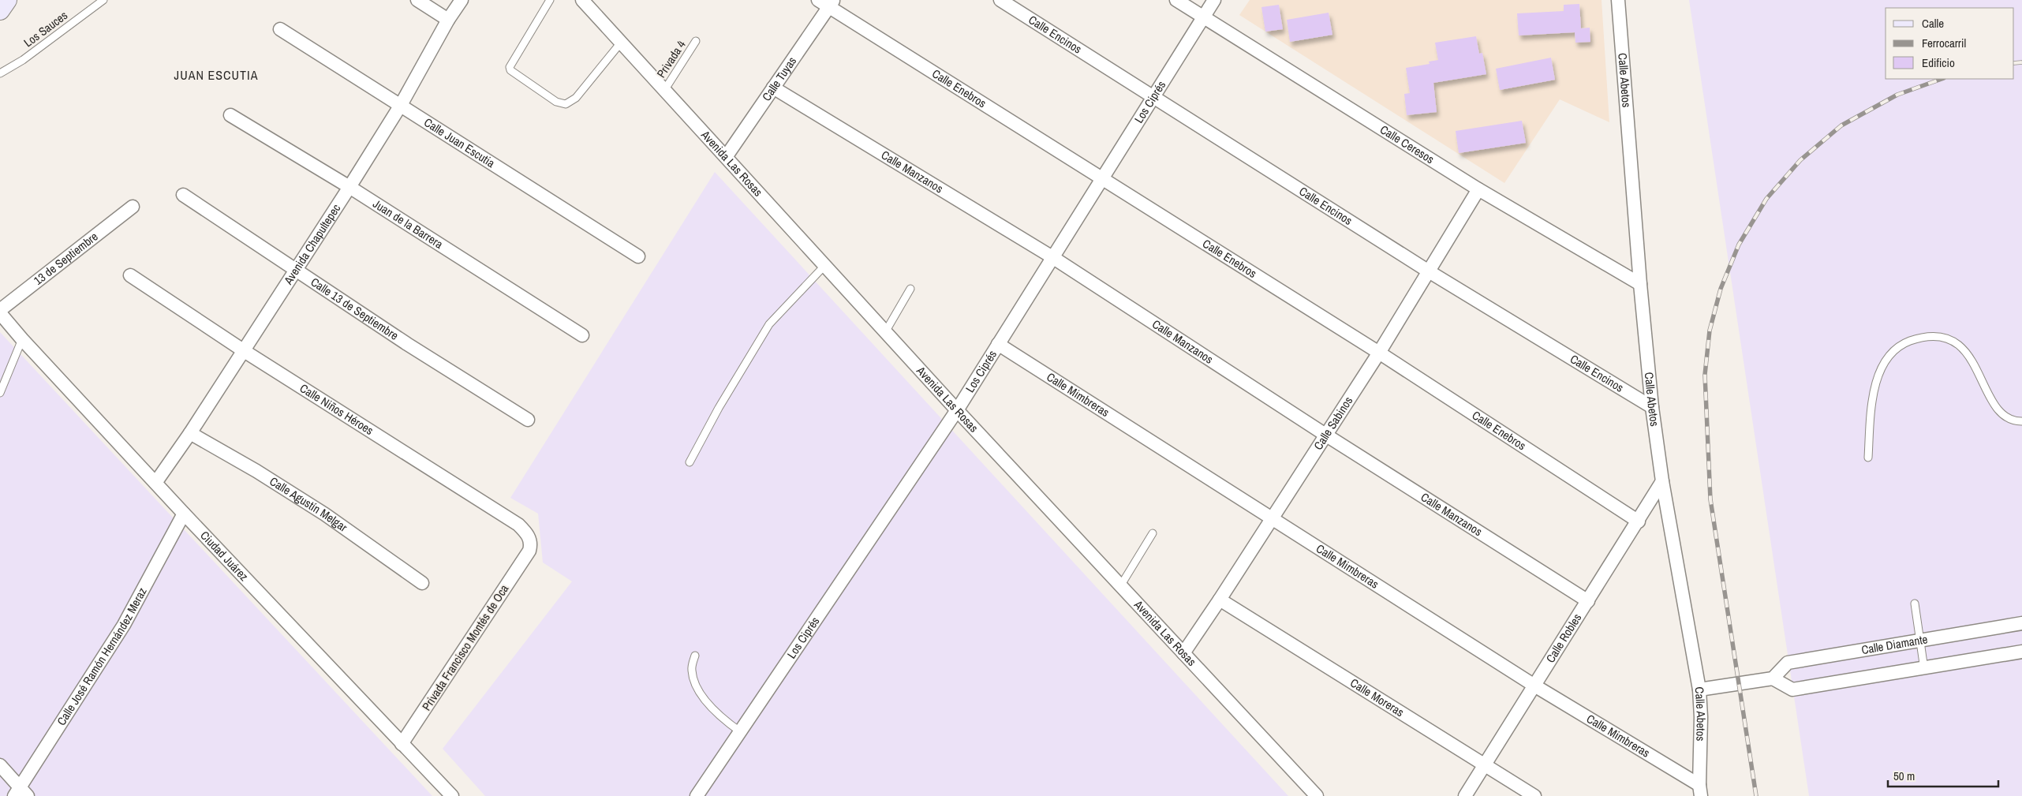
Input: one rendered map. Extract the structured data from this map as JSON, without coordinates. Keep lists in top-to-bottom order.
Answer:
{
  "streets": {
    "street": [
      "Calle Encinos",
      "Calle Tuyas",
      "Calle Abetos",
      "Calle Enebros",
      "Los Ciprés",
      "Calle Juan Escutia",
      "Calle Ceresos",
      "Avenida Las Rosas",
      "Calle Manzanos",
      "Juan de la Barrera",
      "Avenida Chapultepec",
      "13 de Septiembre",
      "Calle 13 de Septiembre",
      "Calle Mimbreras",
      "Calle Niños Héroes",
      "Calle Sabinos",
      "Calle Agustín Melgar",
      "Ciudad Juárez",
      "Calle Robles",
      "Calle Diamante",
      "Privada Francisco Montés de Oca",
      "Calle José Ramón Hernández Meraz",
      "Calle Moreras"
    ],
    "lane": ["Los Sauces", "Privada 4"]
  },
  "crossings": [
    ["Calle Encinos", "Calle Abetos"],
    ["Calle Encinos", "Los Ciprés"],
    ["Calle Encinos", "Calle Sabinos"],
    ["Privada 4", "Avenida Las Rosas"],
    ["Calle Tuyas", "Calle Enebros"],
    ["Calle Tuyas", "Avenida Las Rosas"],
    ["Calle Tuyas", "Calle Manzanos"],
    ["Calle Abetos", "Calle Ceresos"],
    ["Calle Abetos", "Calle Mimbreras"],
    ["Calle Abetos", "Calle Robles"],
    ["Calle Enebros", "Los Ciprés"],
    ["Calle Enebros", "Calle Sabinos"],
    ["Calle Enebros", "Calle Robles"],
    ["Los Ciprés", "Calle Ceresos"],
    ["Los Ciprés", "Avenida Las Rosas"],
    ["Los Ciprés", "Calle Manzanos"],
    ["Los Ciprés", "Calle Mimbreras"],
    ["Calle Juan Escutia", "Avenida Chapultepec"],
    ["Calle Ceresos", "Calle Sabinos"],
    ["Avenida Las Rosas", "Calle Sabinos"],
    ["Calle Manzanos", "Calle Sabinos"],
    ["Calle Manzanos", "Calle Robles"],
    ["Juan de la Barrera", "Avenida Chapultepec"],
    ["Avenida Chapultepec", "Calle 13 de Septiembre"],
    ["Avenida Chapultepec", "Calle Niños Héroes"],
    ["Avenida Chapultepec", "Calle Agustín Melgar"],
    ["Avenida Chapultepec", "Ciudad Juárez"],
    ["13 de Septiembre", "Ciudad Juárez"],
    ["Calle Mimbreras", "Calle Sabinos"],
    ["Calle Mimbreras", "Calle Robles"],
    ["Calle Niños Héroes", "Privada Francisco Montés de Oca"],
    ["Calle Sabinos", "Calle Moreras"],
    ["Ciudad Juárez", "Privada Francisco Montés de Oca"],
    ["Ciudad Juárez", "Calle José Ramón Hernández Meraz"],
    ["Calle Robles", "Calle Moreras"]
  ],
  "districts": ["JUAN ESCUTIA"],
  "legend": ["Calle", "Ferrocarril", "Edificio"],
  "scale_bar": "50 m"
}
